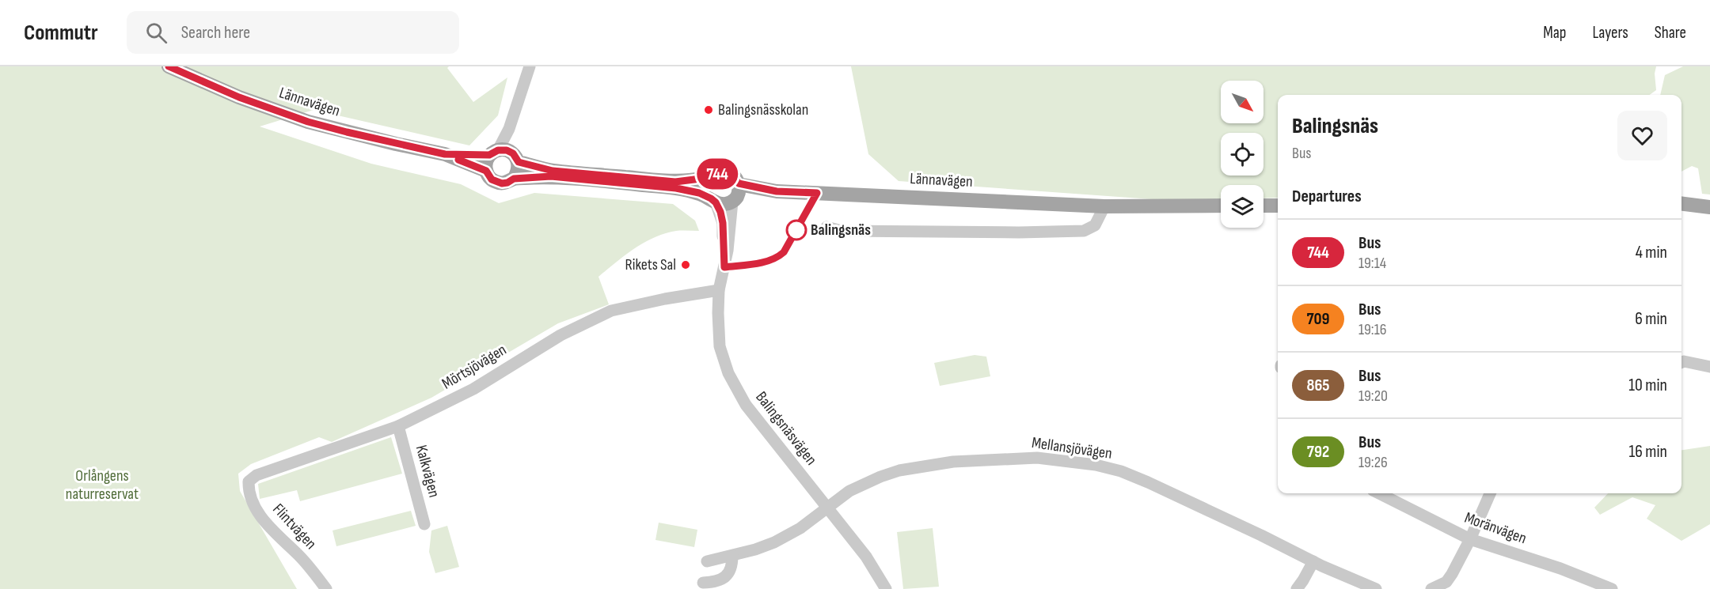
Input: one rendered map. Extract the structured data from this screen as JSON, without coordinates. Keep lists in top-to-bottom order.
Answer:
{
  "streets": {
    "main road": ["Lännavägen"],
    "street": [
      "Mörtsjövägen",
      "Balingsnäsvägen",
      "Mellansjövägen",
      "Kalkvägen",
      "Flintvägen",
      "Moränvägen"
    ]
  },
  "crossings": [
    ["Lännavägen", "Balingsnäsvägen"],
    ["Mörtsjövägen", "Balingsnäsvägen"],
    ["Mörtsjövägen", "Kalkvägen"],
    ["Mörtsjövägen", "Flintvägen"],
    ["Balingsnäsvägen", "Mellansjövägen"]
  ],
  "parks": ["Orlångens naturreservat"],
  "places": ["Balingsnässkolan", "Balingsnäs", "Rikets Sal"],
  "lines": ["bus line 744"],
  "north": "bottom right",
  "page": {
    "header": "Commutr",
    "search": "Search here",
    "nav": ["Map", "Layers", "Share"],
    "on_map": "744",
    "heading": [
      ["Balingsnäs", "Bus"],
      "Departures"
    ],
    "list": [
      {
        "mark": "744",
        "name": "Bus",
        "note": "19:14",
        "value": "4 min"
      },
      {
        "mark": "709",
        "name": "Bus",
        "note": "19:16",
        "value": "6 min"
      },
      {
        "mark": "865",
        "name": "Bus",
        "note": "19:20",
        "value": "10 min"
      },
      {
        "mark": "792",
        "name": "Bus",
        "note": "19:26",
        "value": "16 min"
      }
    ]
  }
}
